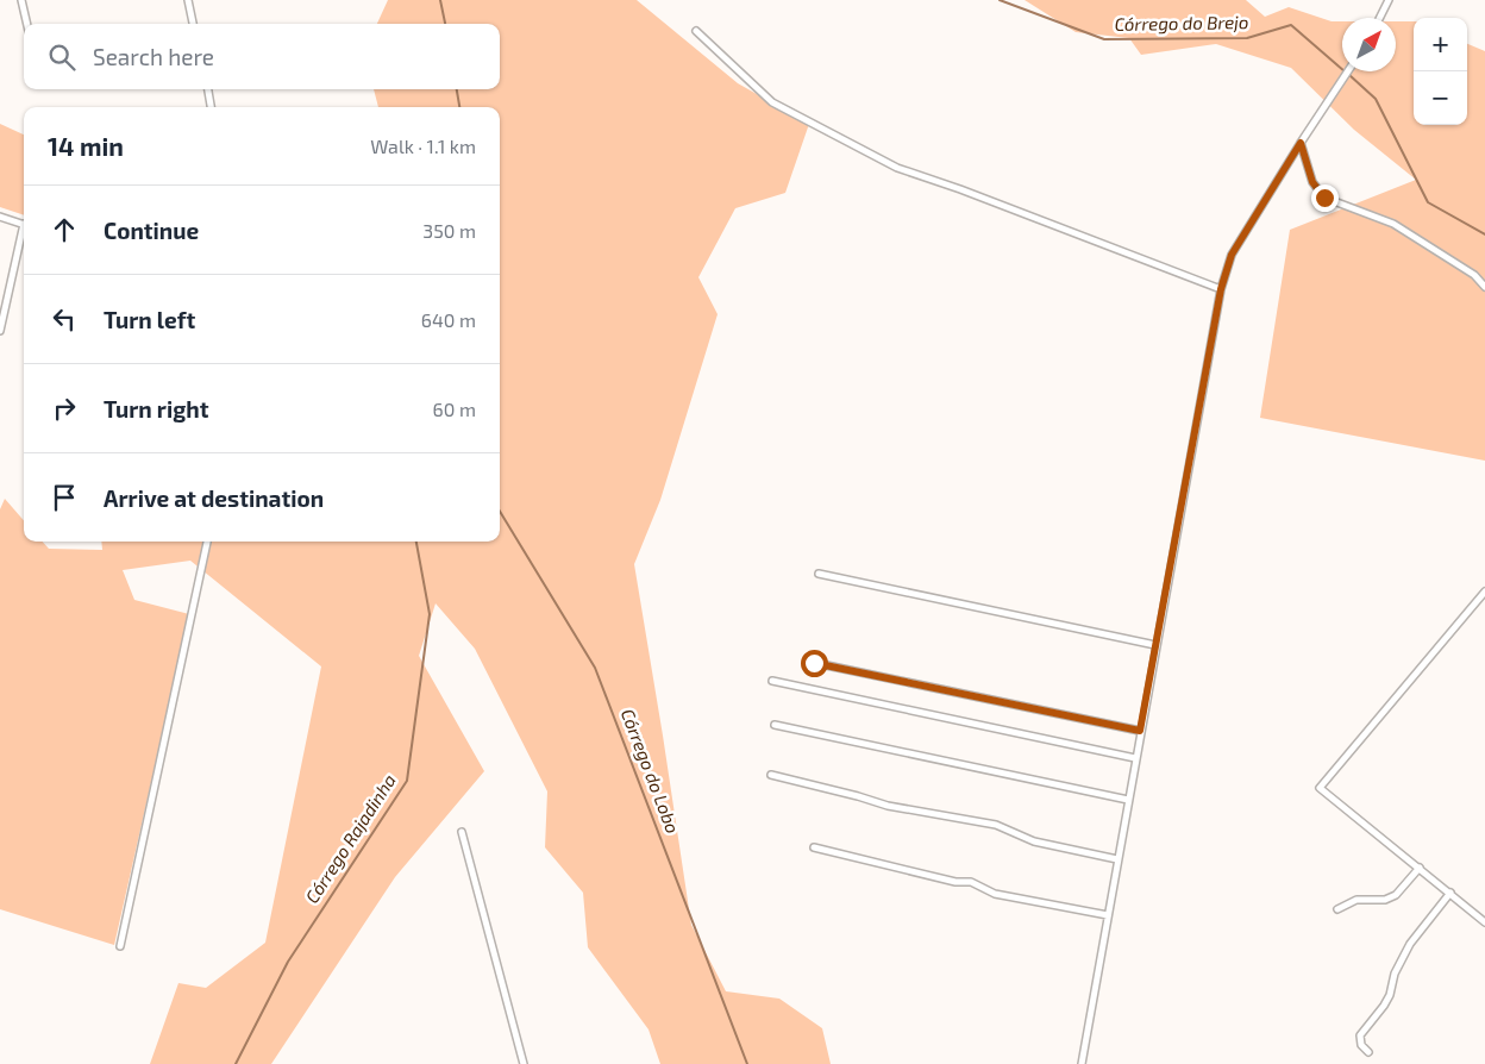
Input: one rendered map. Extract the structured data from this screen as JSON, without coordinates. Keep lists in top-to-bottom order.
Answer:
{
  "water": ["Córrego do Brejo", "Córrego do Lobo", "Córrego Rajadinha"],
  "north": "top right",
  "page": {
    "map_buttons": ["+", "−"],
    "search": "Search here",
    "heading": ["14 min", "Walk · 1.1 km"],
    "list": [
      ["Continue", "350 m"],
      ["Turn left", "640 m"],
      ["Turn right", "60 m"],
      "Arrive at destination"
    ]
  }
}
